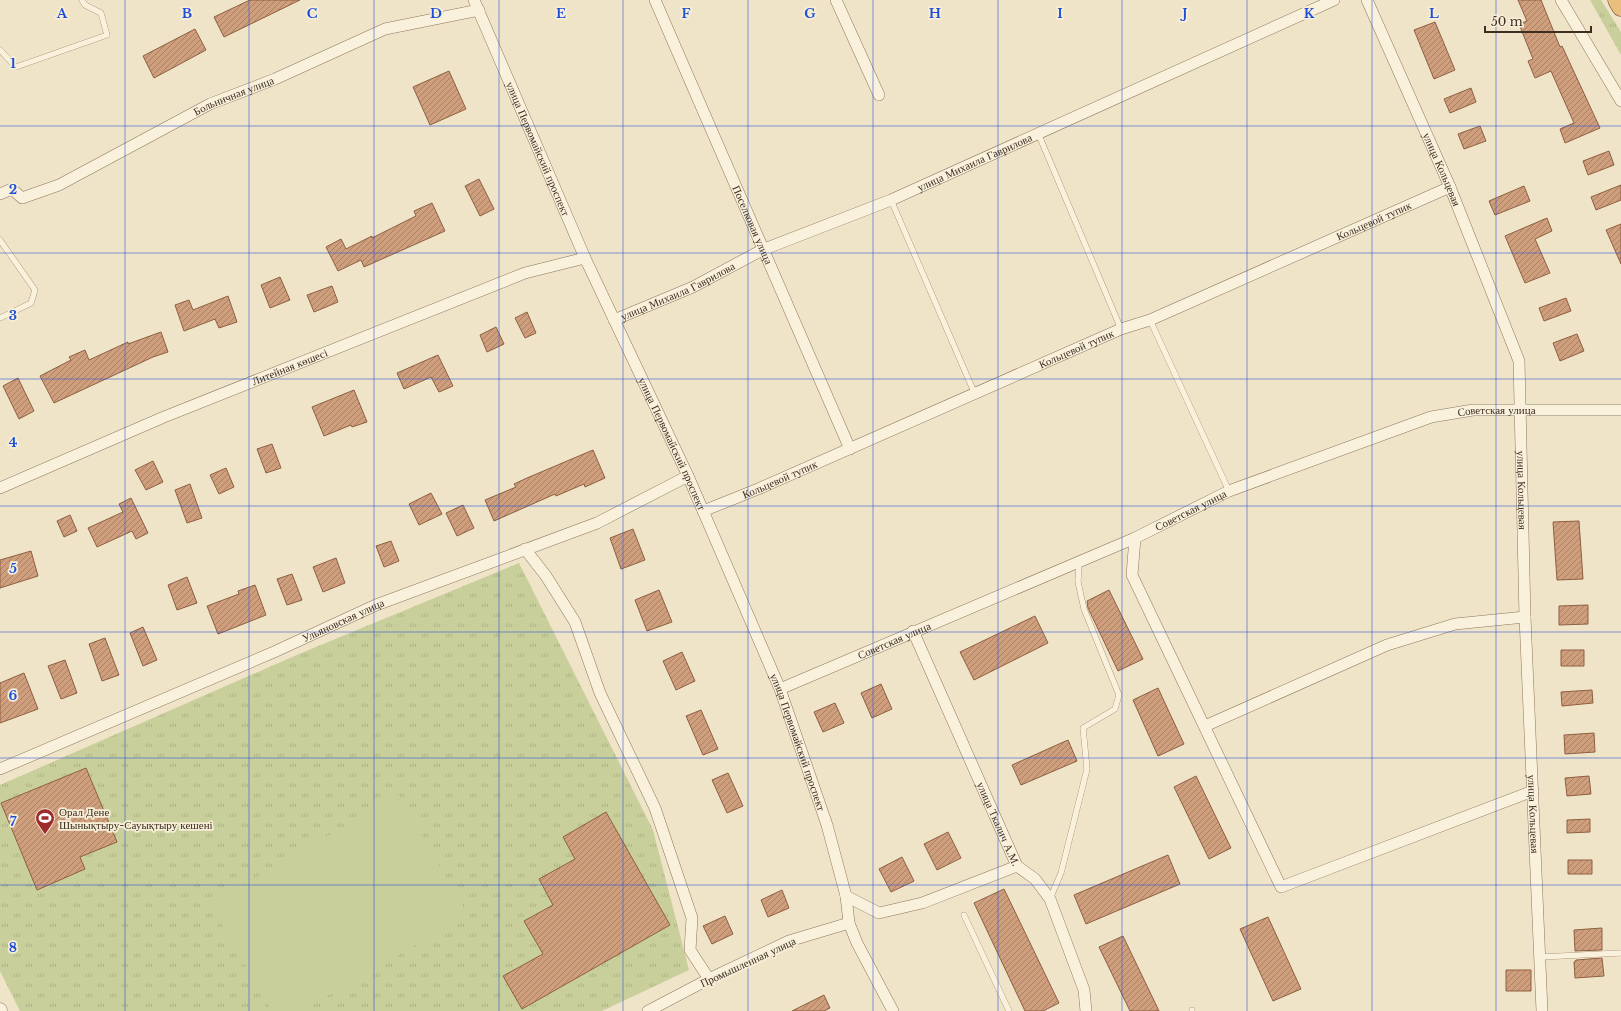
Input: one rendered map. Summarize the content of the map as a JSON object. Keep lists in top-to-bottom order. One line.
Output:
{"streets":{"street":["Больничная улица","улица Первомайский проспект","улица Михаила Гаврилова","улица Кольцевая","Кольцевой тупик","Поселковая улица","Литейная көшесі","Советская улица","Ульяновская улица","улица Ткалич А.М.","Промышленная улица"]},"crossings":[["Больничная улица","улица Первомайский проспект"],["улица Первомайский проспект","улица Михаила Гаврилова"],["улица Первомайский проспект","Кольцевой тупик"],["улица Первомайский проспект","Литейная көшесі"],["улица Первомайский проспект","Советская улица"],["улица Первомайский проспект","Ульяновская улица"],["улица Михаила Гаврилова","Поселковая улица"],["улица Кольцевая","Кольцевой тупик"],["улица Кольцевая","Советская улица"],["Кольцевой тупик","Поселковая улица"],["Советская улица","улица Ткалич А.М."]],"places":{"sports":["Орал Дене Шынықтыру-Сауықтыру кешені"]},"scale_bar":"50 m","grid":{"columns":["A","B","C","D","E","F","G","H","I","J","K","L"],"rows":["1","2","3","4","5","6","7","8"]}}
